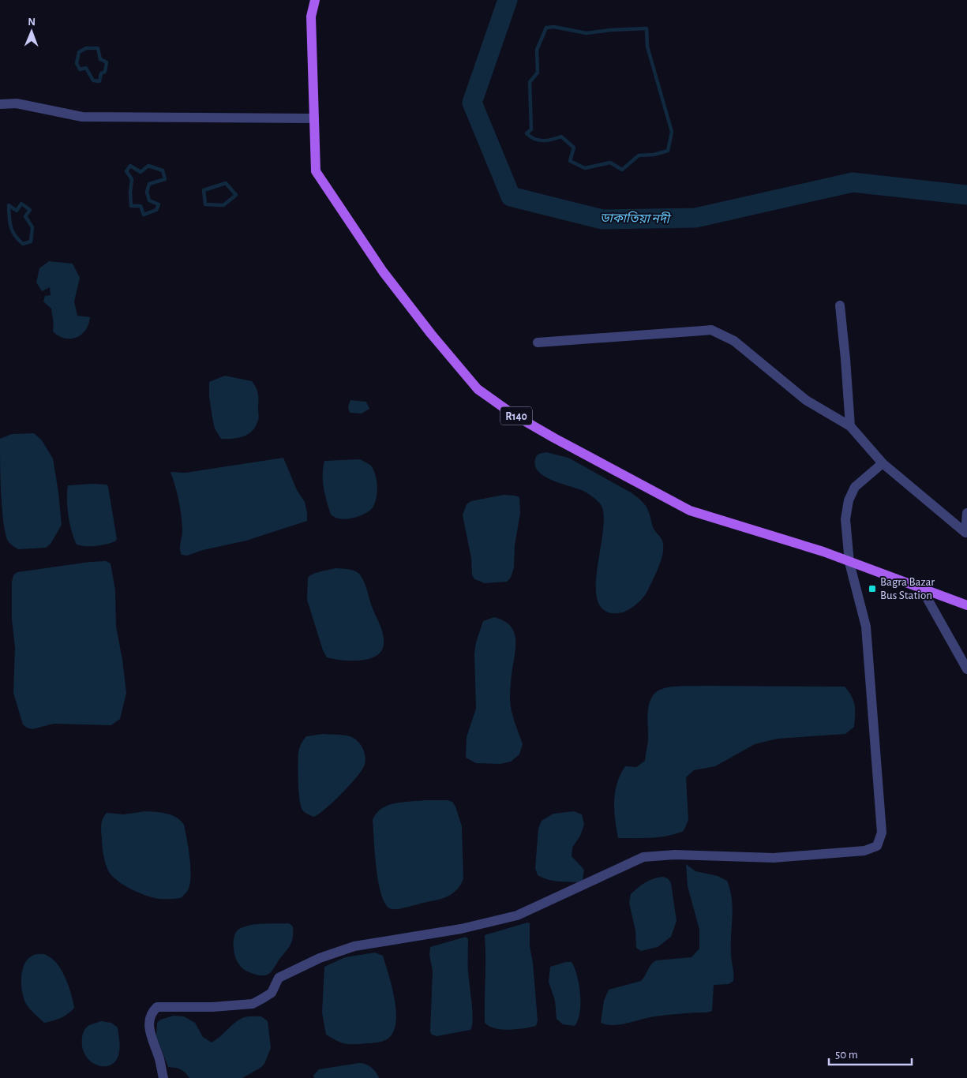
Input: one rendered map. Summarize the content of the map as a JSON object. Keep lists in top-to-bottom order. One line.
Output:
{"streets":{"main road":["R140"]},"water":["ডাকাতিয়া নদী"],"places":{"transit":["Bagra Bazar Bus Station"]},"scale_bar":"50 m","north":"top"}
